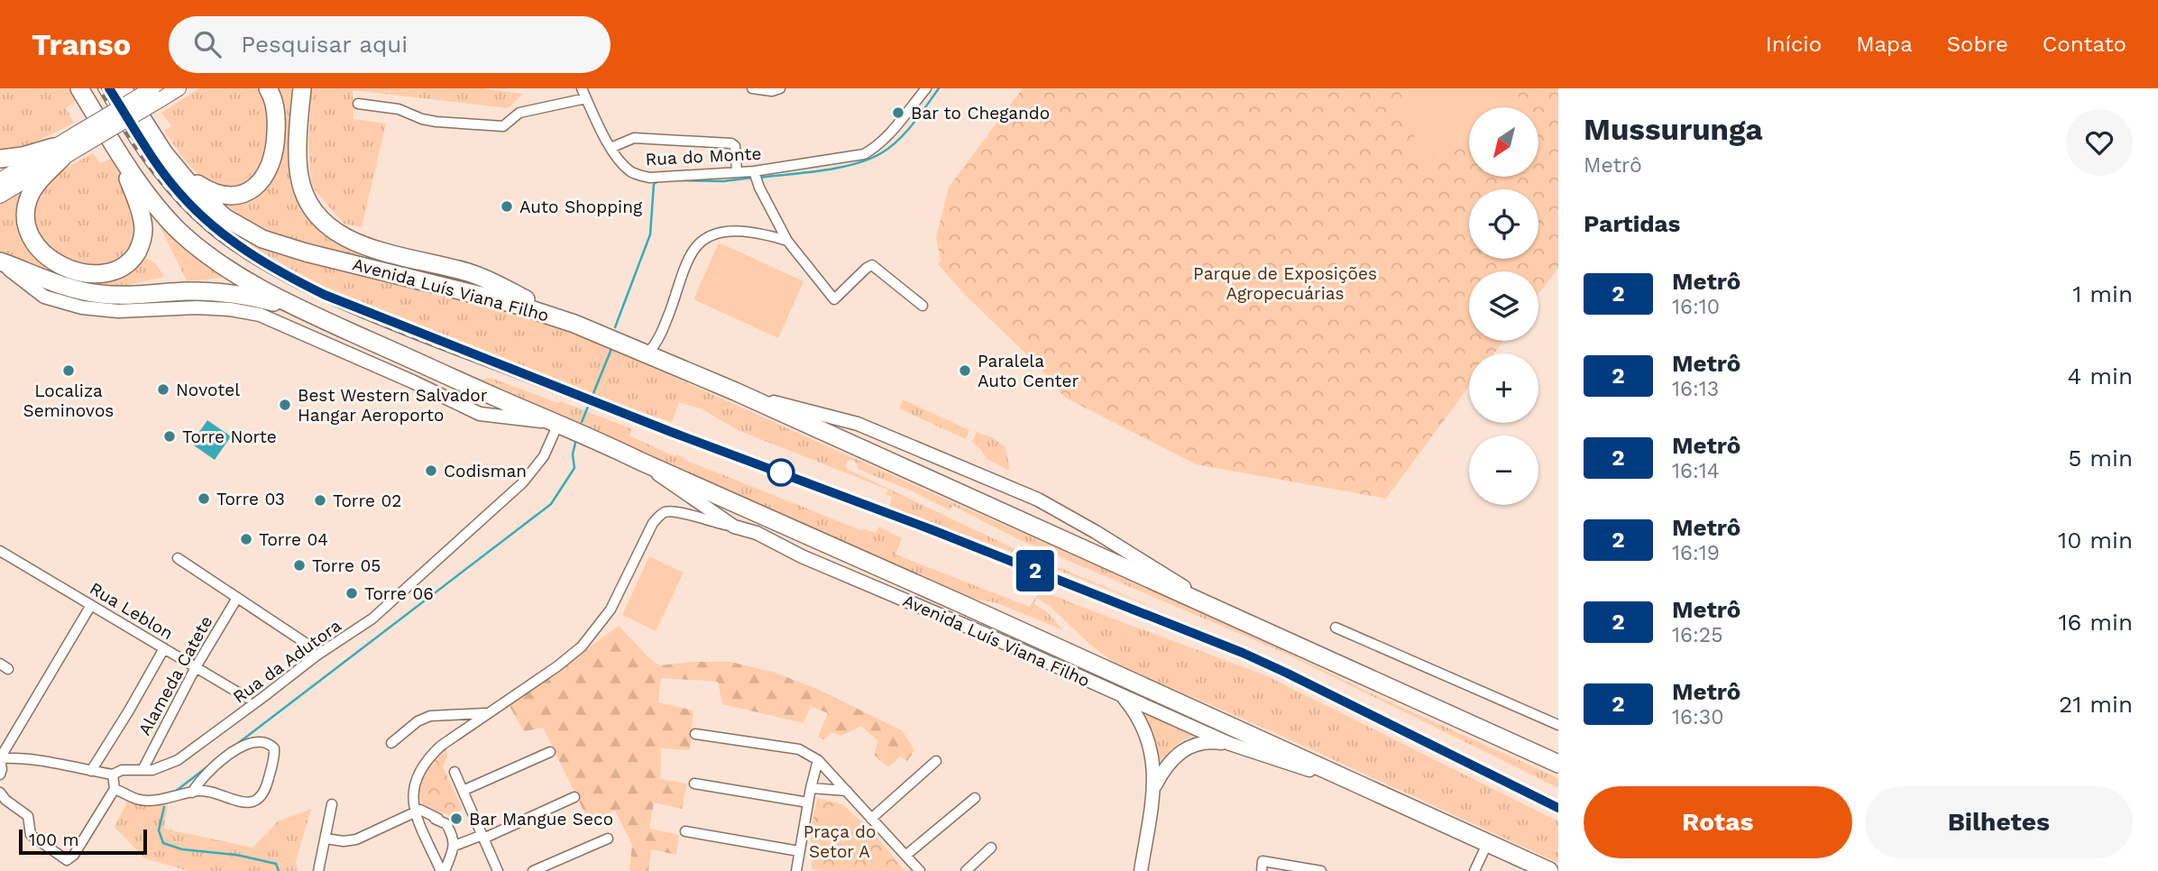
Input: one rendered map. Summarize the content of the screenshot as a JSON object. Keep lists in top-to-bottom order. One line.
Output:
{"streets":{"highway":["Avenida Luís Viana Filho"],"street":["Rua do Monte","Rua Leblon","Rua da Adutora","Alameda Catete"]},"crossings":[["Avenida Luís Viana Filho","Rua da Adutora"],["Rua Leblon","Alameda Catete"],["Rua da Adutora","Alameda Catete"]],"parks":["Parque de Exposições Agropecuárias","Praça do Setor A"],"places":["Bar to Chegando","Auto Shopping","Localiza Seminovos","Paralela Auto Center","Novotel","Best Western Salvador Hangar Aeroporto","Torre Norte","Codisman","Torre 03","Torre 02","Torre 04","Torre 05","Torre 06","Bar Mangue Seco"],"lines":["metro line 2"],"scale_bar":"100 m","north":"bottom left","page":{"header":"Transo","search":"Pesquisar aqui","nav":["Início","Mapa","Sobre","Contato"],"on_map":"2","heading":[["Mussurunga","Metrô"],"Partidas"],"map_buttons":["+","−"],"list":[{"mark":"2","name":"Metrô","note":"16:10","value":"1 min"},{"mark":"2","name":"Metrô","note":"16:13","value":"4 min"},{"mark":"2","name":"Metrô","note":"16:14","value":"5 min"},{"mark":"2","name":"Metrô","note":"16:19","value":"10 min"},{"mark":"2","name":"Metrô","note":"16:25","value":"16 min"},{"mark":"2","name":"Metrô","note":"16:30","value":"21 min"}],"buttons":["Rotas","Bilhetes"],"scale":"100 m"}}
